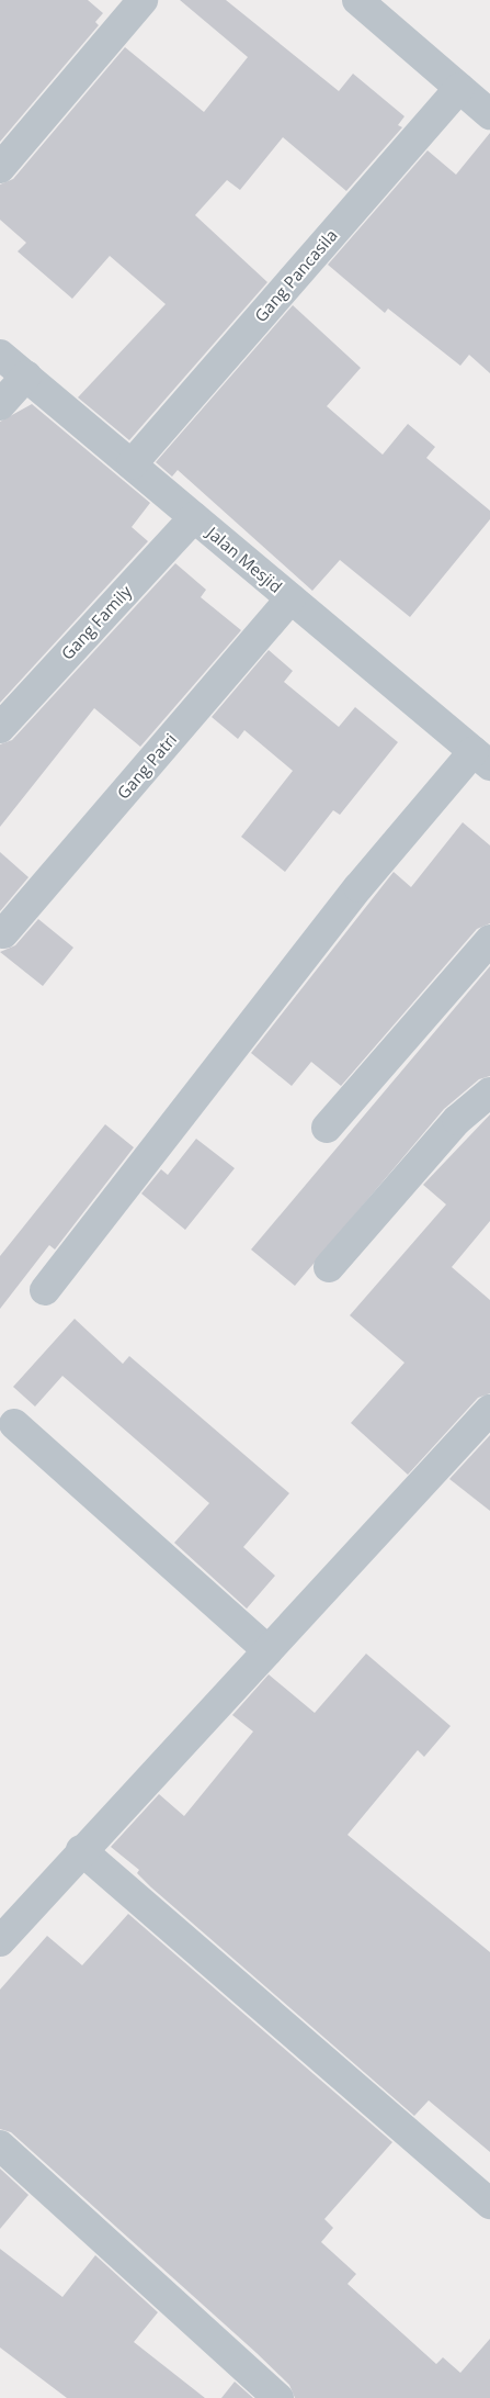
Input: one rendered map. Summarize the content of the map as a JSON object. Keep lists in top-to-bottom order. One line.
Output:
{"streets":{"street":["Gang Pancasila","Jalan Mesjid","Gang Family","Gang Patri"]},"crossings":[["Gang Pancasila","Jalan Mesjid"],["Jalan Mesjid","Gang Family"],["Jalan Mesjid","Gang Patri"]]}
